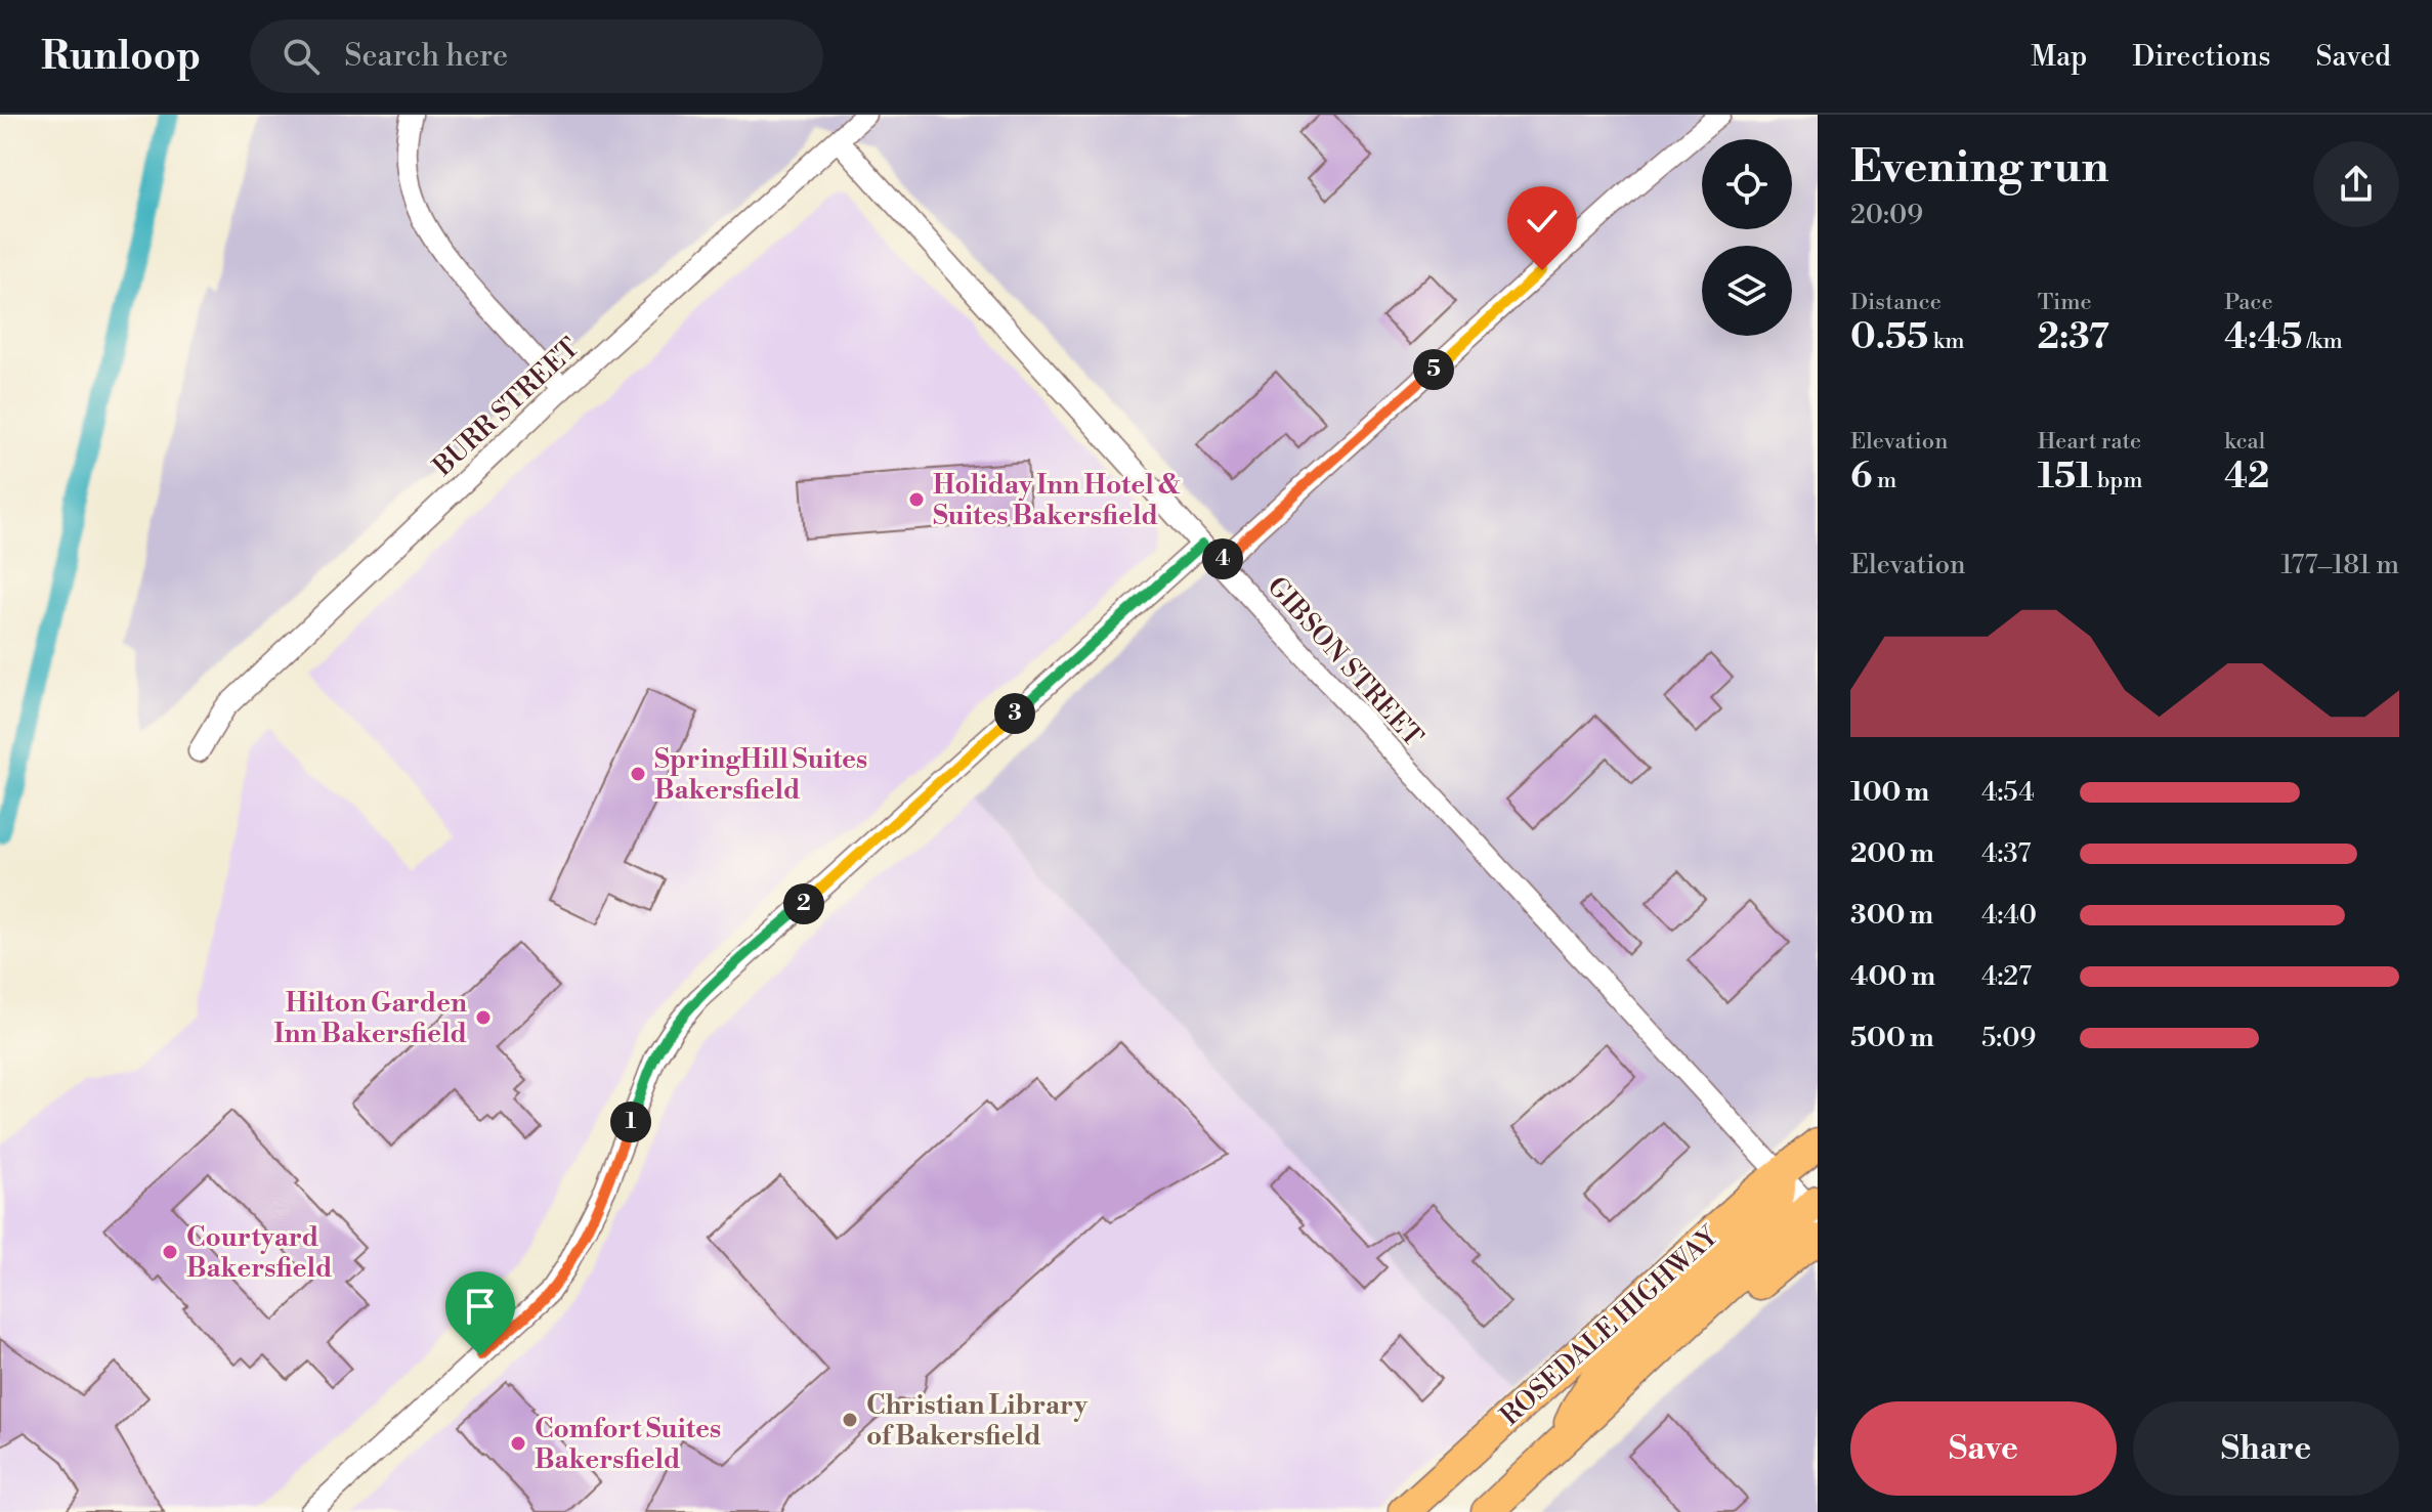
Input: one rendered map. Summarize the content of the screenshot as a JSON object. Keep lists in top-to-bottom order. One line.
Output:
{"streets":{"main road":["ROSEDALE HIGHWAY"],"street":["BURR STREET","GIBSON STREET"]},"crossings":[["BURR STREET","GIBSON STREET"],["GIBSON STREET","ROSEDALE HIGHWAY"]],"places":["Holiday Inn Hotel & Suites Bakersfield","SpringHill Suites Bakersfield","Hilton Garden Inn Bakersfield","Courtyard Bakersfield","Christian Library of Bakersfield","Comfort Suites Bakersfield"],"page":{"header":"Runloop","search":"Search here","nav":["Map","Directions","Saved"],"heading":["Evening run","20:09"],"stats":[["Distance","0.55 km"],["Time","2:37"],["Pace","4:45 /km"],["Elevation","6 m"],["Heart rate","151 bpm"],["kcal","42"]],"pins":["5","4","3","2","1"],"chart":["Elevation","177–181 m"],"list":[{"name":"100 m","note":"4:54"},{"name":"200 m","note":"4:37"},{"name":"300 m","note":"4:40"},{"name":"400 m","note":"4:27"},{"name":"500 m","note":"5:09"}],"buttons":["Save","Share"]}}
